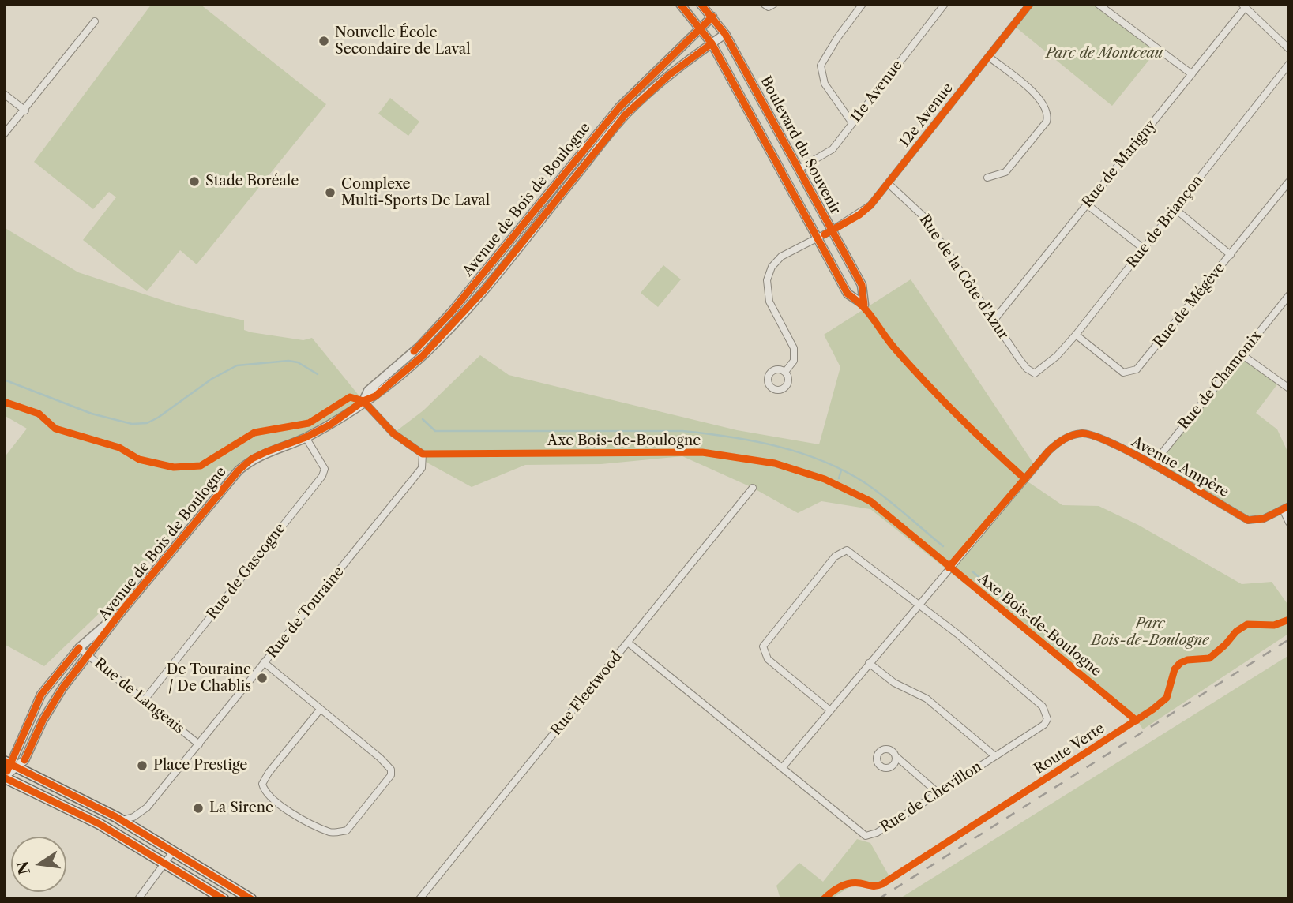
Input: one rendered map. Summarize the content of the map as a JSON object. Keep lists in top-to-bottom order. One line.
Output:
{"streets":{"street":["11e Avenue","12e Avenue","Boulevard du Souvenir","Rue de Marigny","Avenue de Bois de Boulogne","Rue de Briançon","Rue de la Côte d'Azur","Rue de Mégève","Rue de Chamonix","Avenue Ampère","Rue de Gascogne","Rue de Touraine","Rue Fleetwood","Rue de Langeais","Rue de Chevillon"],"cycle path":["Axe Bois-de-Boulogne","Route Verte"]},"crossings":[["11e Avenue","Boulevard du Souvenir"],["12e Avenue","Boulevard du Souvenir"],["12e Avenue","Rue de la Côte d'Azur"],["Boulevard du Souvenir","Avenue de Bois de Boulogne"],["Rue de Marigny","Rue de la Côte d'Azur"],["Avenue de Bois de Boulogne","Rue de Gascogne"],["Avenue de Bois de Boulogne","Rue de Touraine"],["Avenue de Bois de Boulogne","Rue de Langeais"],["Rue de Briançon","Rue de la Côte d'Azur"],["Rue de Briançon","Rue de Mégève"],["Rue de Chamonix","Avenue Ampère"],["Avenue Ampère","Rue de Chevillon"],["Rue de Gascogne","Rue de Langeais"],["Rue de Touraine","Rue de Langeais"],["Rue Fleetwood","Rue de Chevillon"]],"parks":["Parc de Montceau","Parc Bois-de-Boulogne"],"places":["Nouvelle École Secondaire de Laval","Stade Boréale","Complexe Multi-Sports De Laval","De Touraine / De Chablis","Place Prestige","La Sirene"],"north":"left"}
